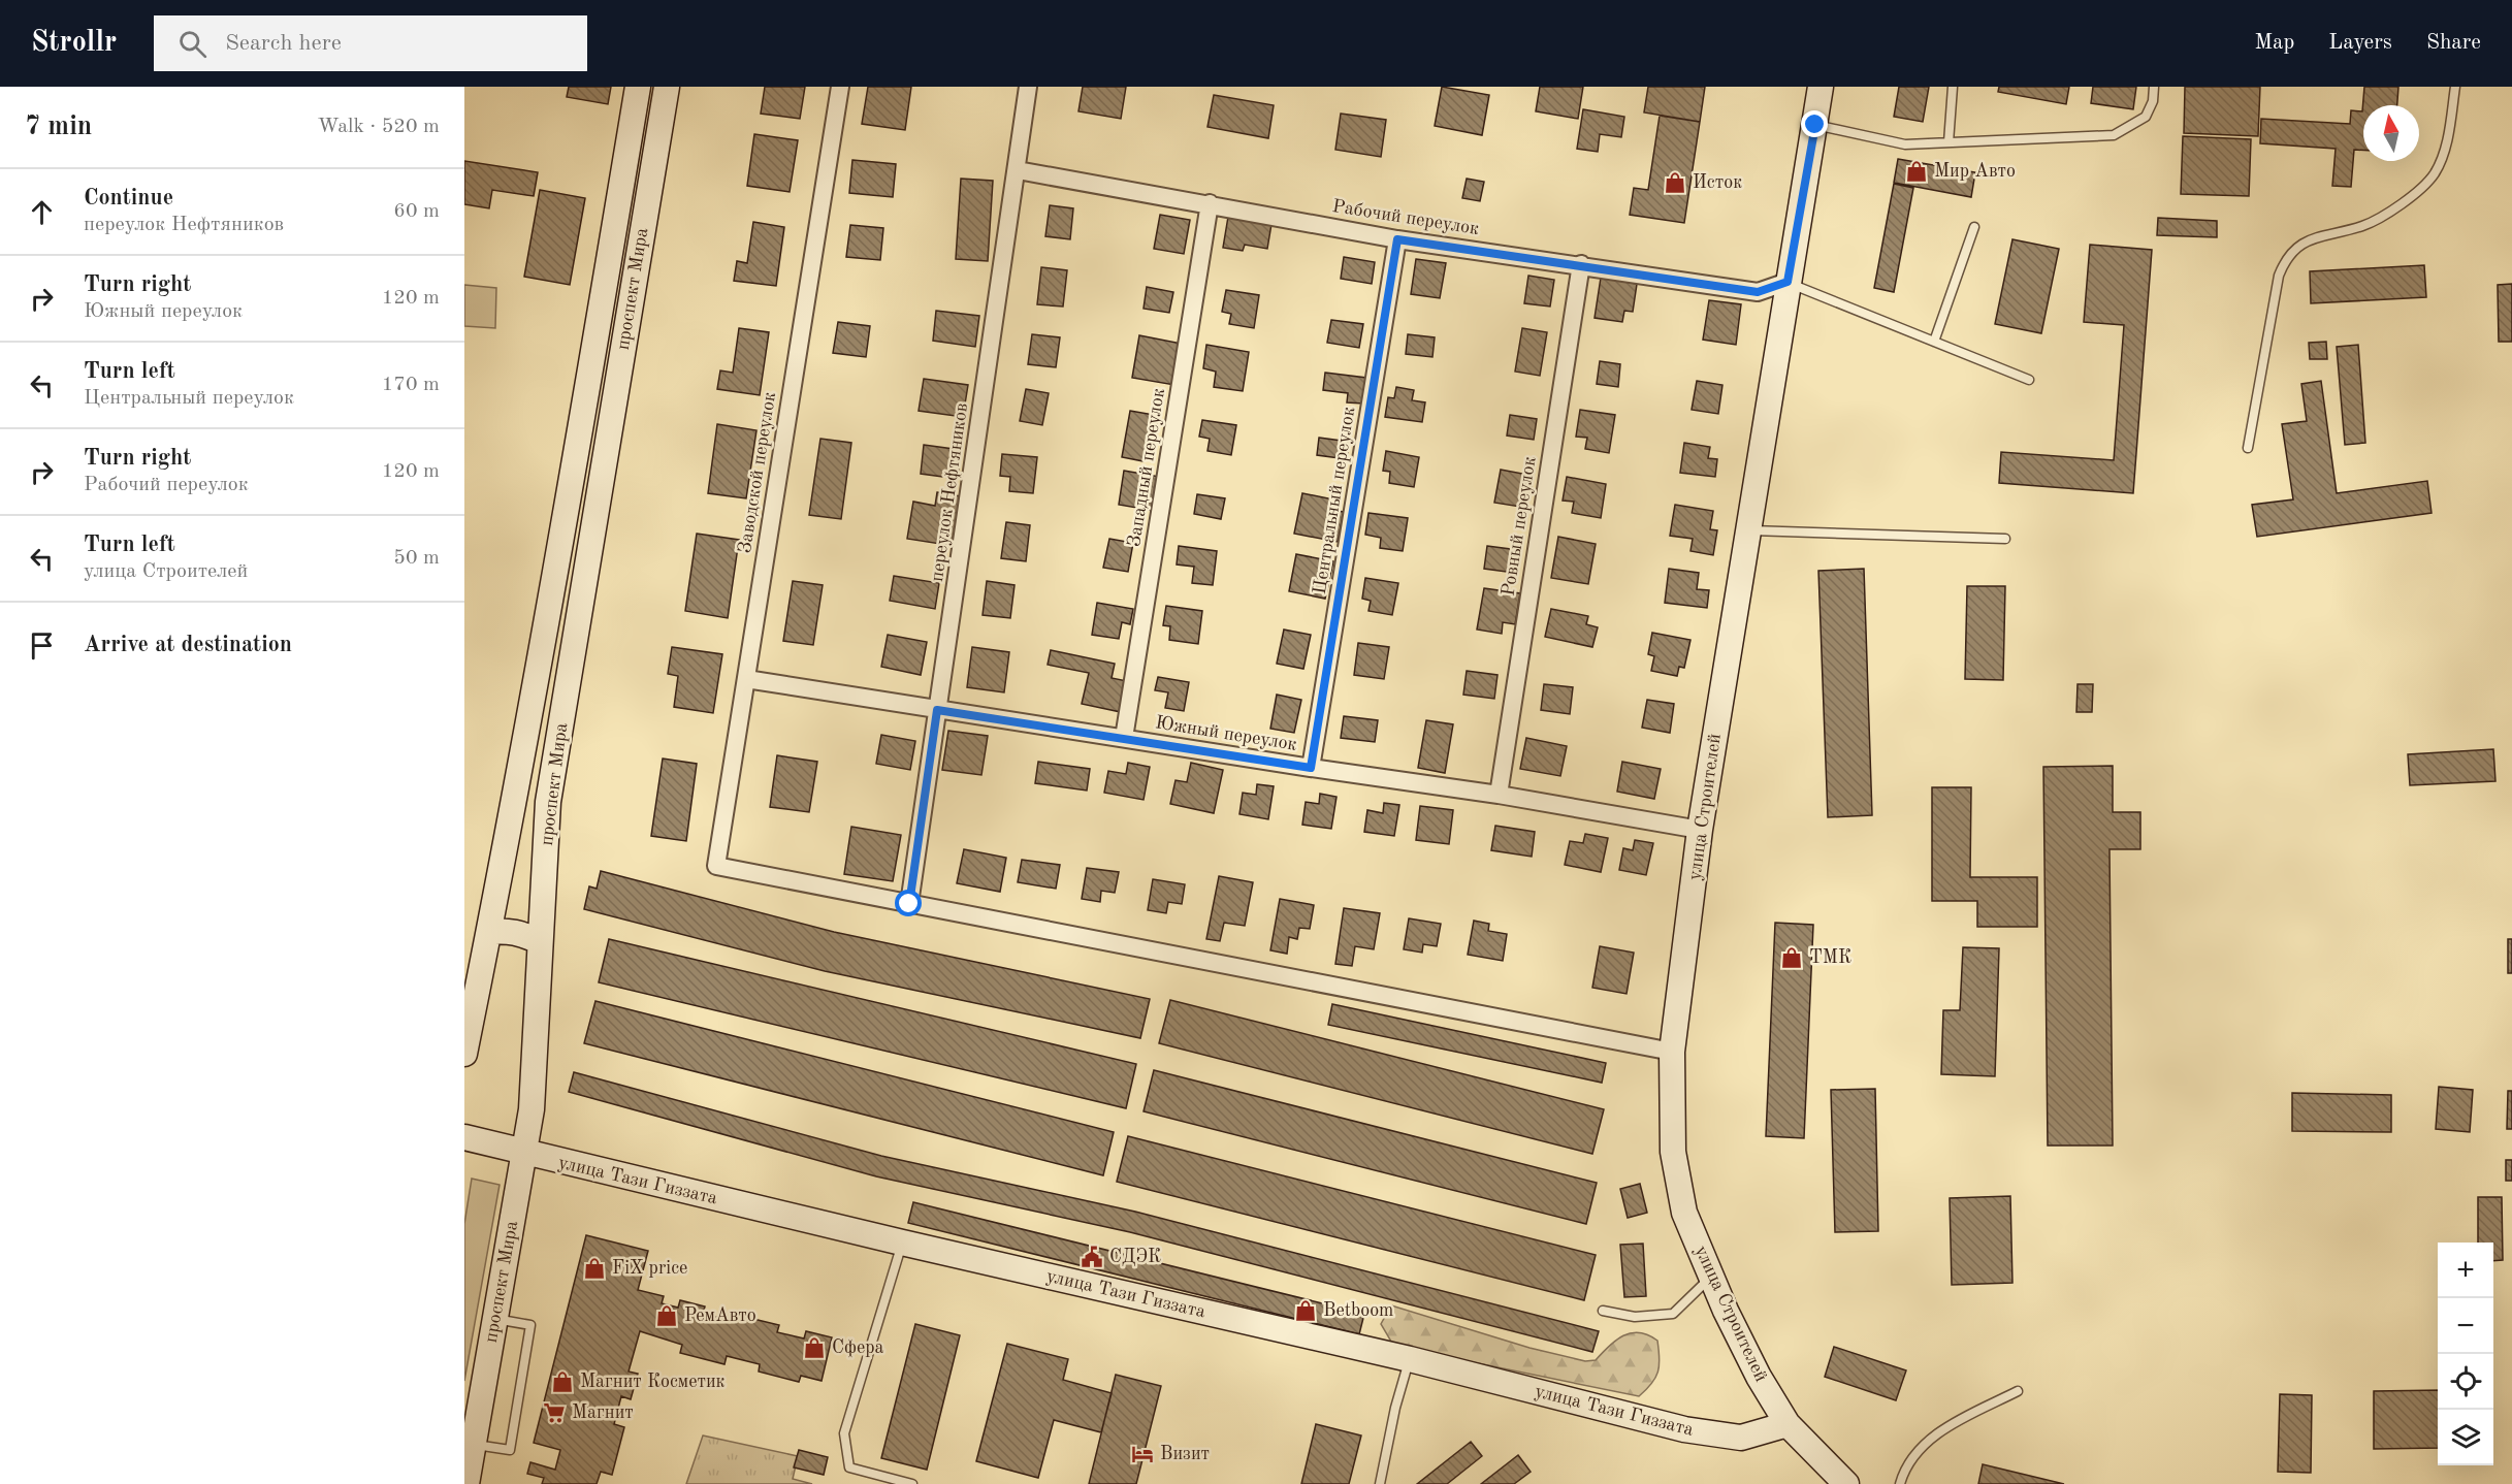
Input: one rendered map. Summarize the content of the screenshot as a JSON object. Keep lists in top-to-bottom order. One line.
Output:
{"streets":{"street":["Рабочий переулок","проспект Мира","Западный переулок","Заводской переулок","переулок Нефтяников","Центральный переулок","Ровный переулок","Южный переулок","улица Строителей","улица Тази Гиззата"]},"crossings":[["Рабочий переулок","Западный переулок"],["Рабочий переулок","переулок Нефтяников"],["Рабочий переулок","Центральный переулок"],["Рабочий переулок","Ровный переулок"],["Рабочий переулок","улица Строителей"],["проспект Мира","улица Тази Гиззата"],["Западный переулок","Южный переулок"],["Заводской переулок","переулок Нефтяников"],["Заводской переулок","Южный переулок"],["переулок Нефтяников","Южный переулок"],["Центральный переулок","Южный переулок"],["Ровный переулок","Южный переулок"],["Южный переулок","улица Строителей"],["улица Строителей","улица Тази Гиззата"]],"places":{"shop":["Мир Авто","Исток","ТМК","FiX price","Betboom","РемАвто","Сфера","Магнит Косметик"],"public building":["СДЭК"],"supermarket":["Магнит"],"hotel":["Визит"]},"north":"top","page":{"header":"Strollr","search":"Search here","nav":["Map","Layers","Share"],"heading":["7 min","Walk · 520 m"],"list":[["Continue","переулок Нефтяников","60 m"],["Turn right","Южный переулок","120 m"],["Turn left","Центральный переулок","170 m"],["Turn right","Рабочий переулок","120 m"],["Turn left","улица Строителей","50 m"],"Arrive at destination"],"map_buttons":["+","−"]}}
